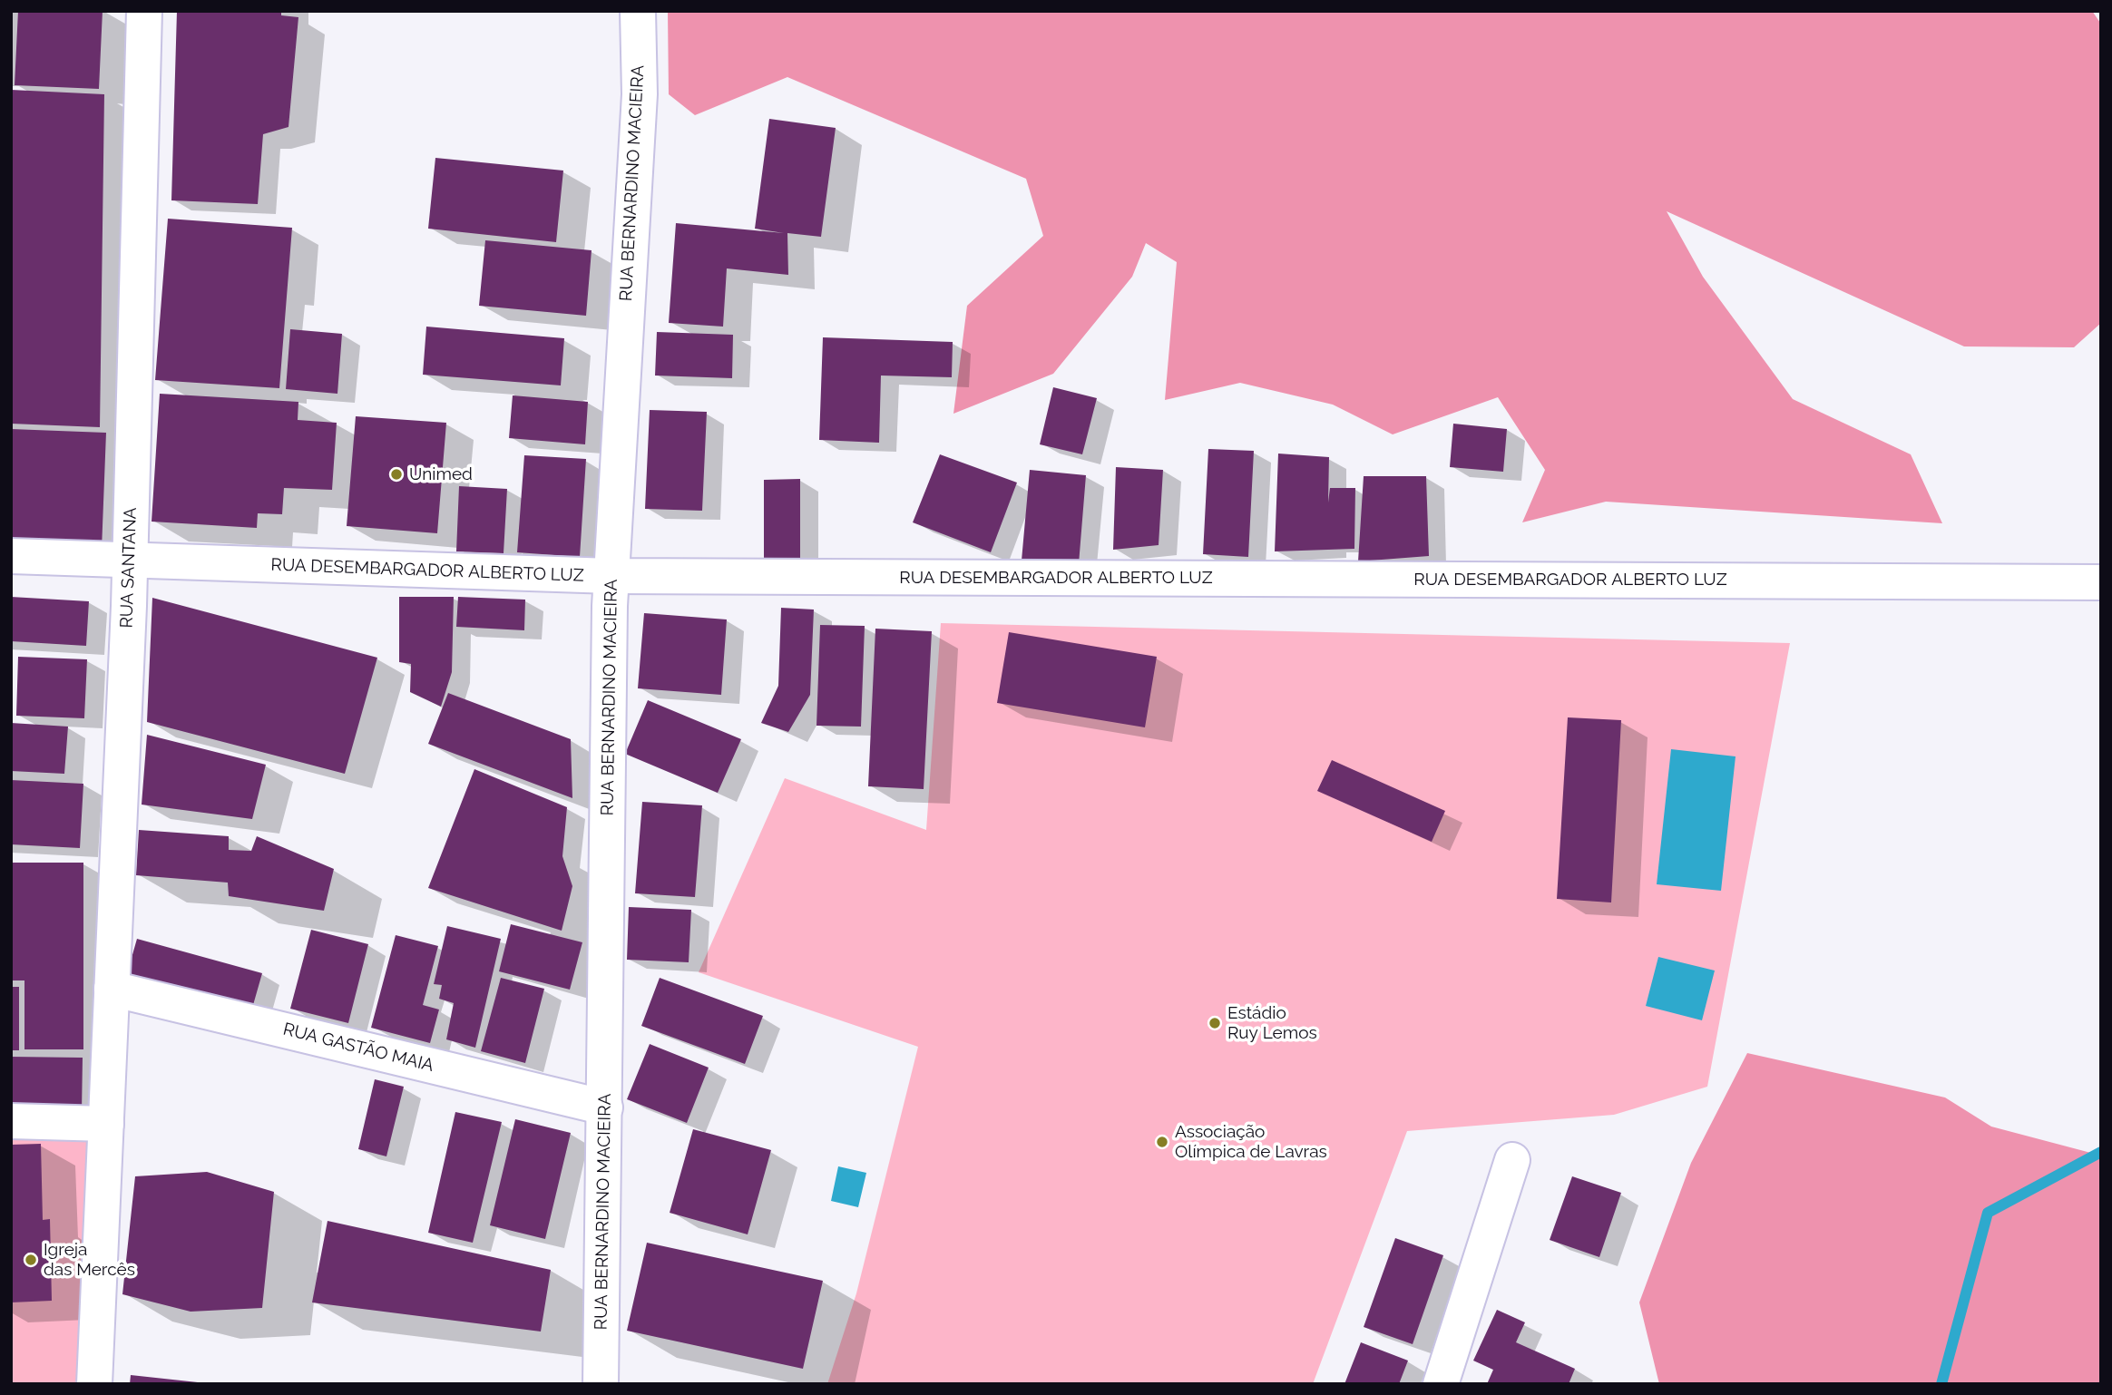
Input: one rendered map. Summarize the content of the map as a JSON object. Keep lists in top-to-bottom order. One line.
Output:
{"streets":{"street":["RUA BERNARDINO MACIEIRA","RUA SANTANA","RUA DESEMBARGADOR ALBERTO LUZ","RUA GASTÃO MAIA"]},"crossings":[["RUA BERNARDINO MACIEIRA","RUA DESEMBARGADOR ALBERTO LUZ"],["RUA BERNARDINO MACIEIRA","RUA GASTÃO MAIA"],["RUA SANTANA","RUA DESEMBARGADOR ALBERTO LUZ"],["RUA SANTANA","RUA GASTÃO MAIA"]],"places":["Unimed","Estádio Ruy Lemos","Associação Olímpica de Lavras","Igreja das Mercês"]}
